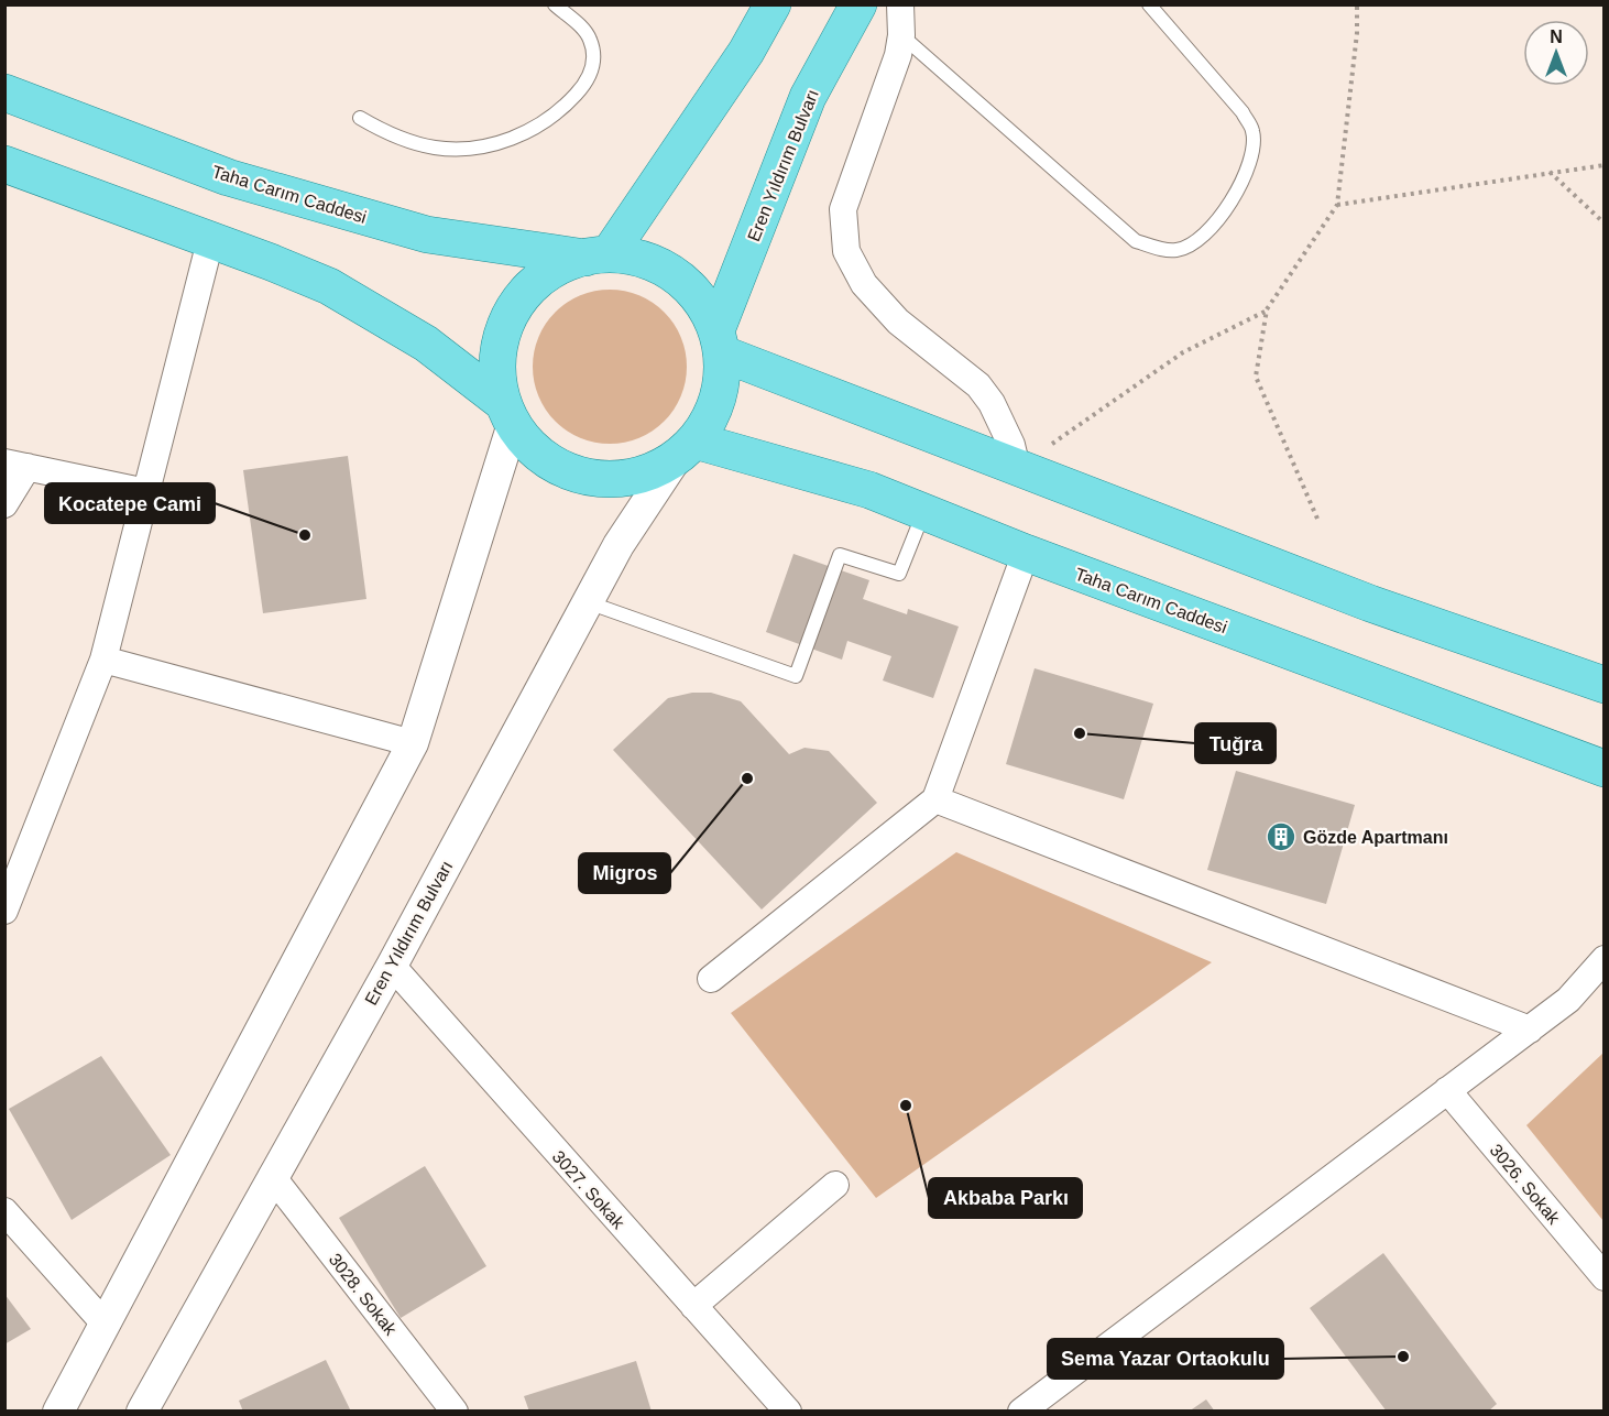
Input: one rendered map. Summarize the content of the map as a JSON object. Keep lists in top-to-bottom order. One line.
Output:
{"streets":{"main road":["Eren Yıldırım Bulvarı","Taha Carım Caddesi"],"street":["3026. Sokak","3027. Sokak","3028. Sokak"]},"crossings":[["Eren Yıldırım Bulvarı","Taha Carım Caddesi"],["Eren Yıldırım Bulvarı","3027. Sokak"],["Eren Yıldırım Bulvarı","3028. Sokak"]],"places":{"other":["Kocatepe Cami","Tuğra","Migros","Akbaba Parkı","Sema Yazar Ortaokulu"],"building":["Gözde Apartmanı"]},"north":"top"}
